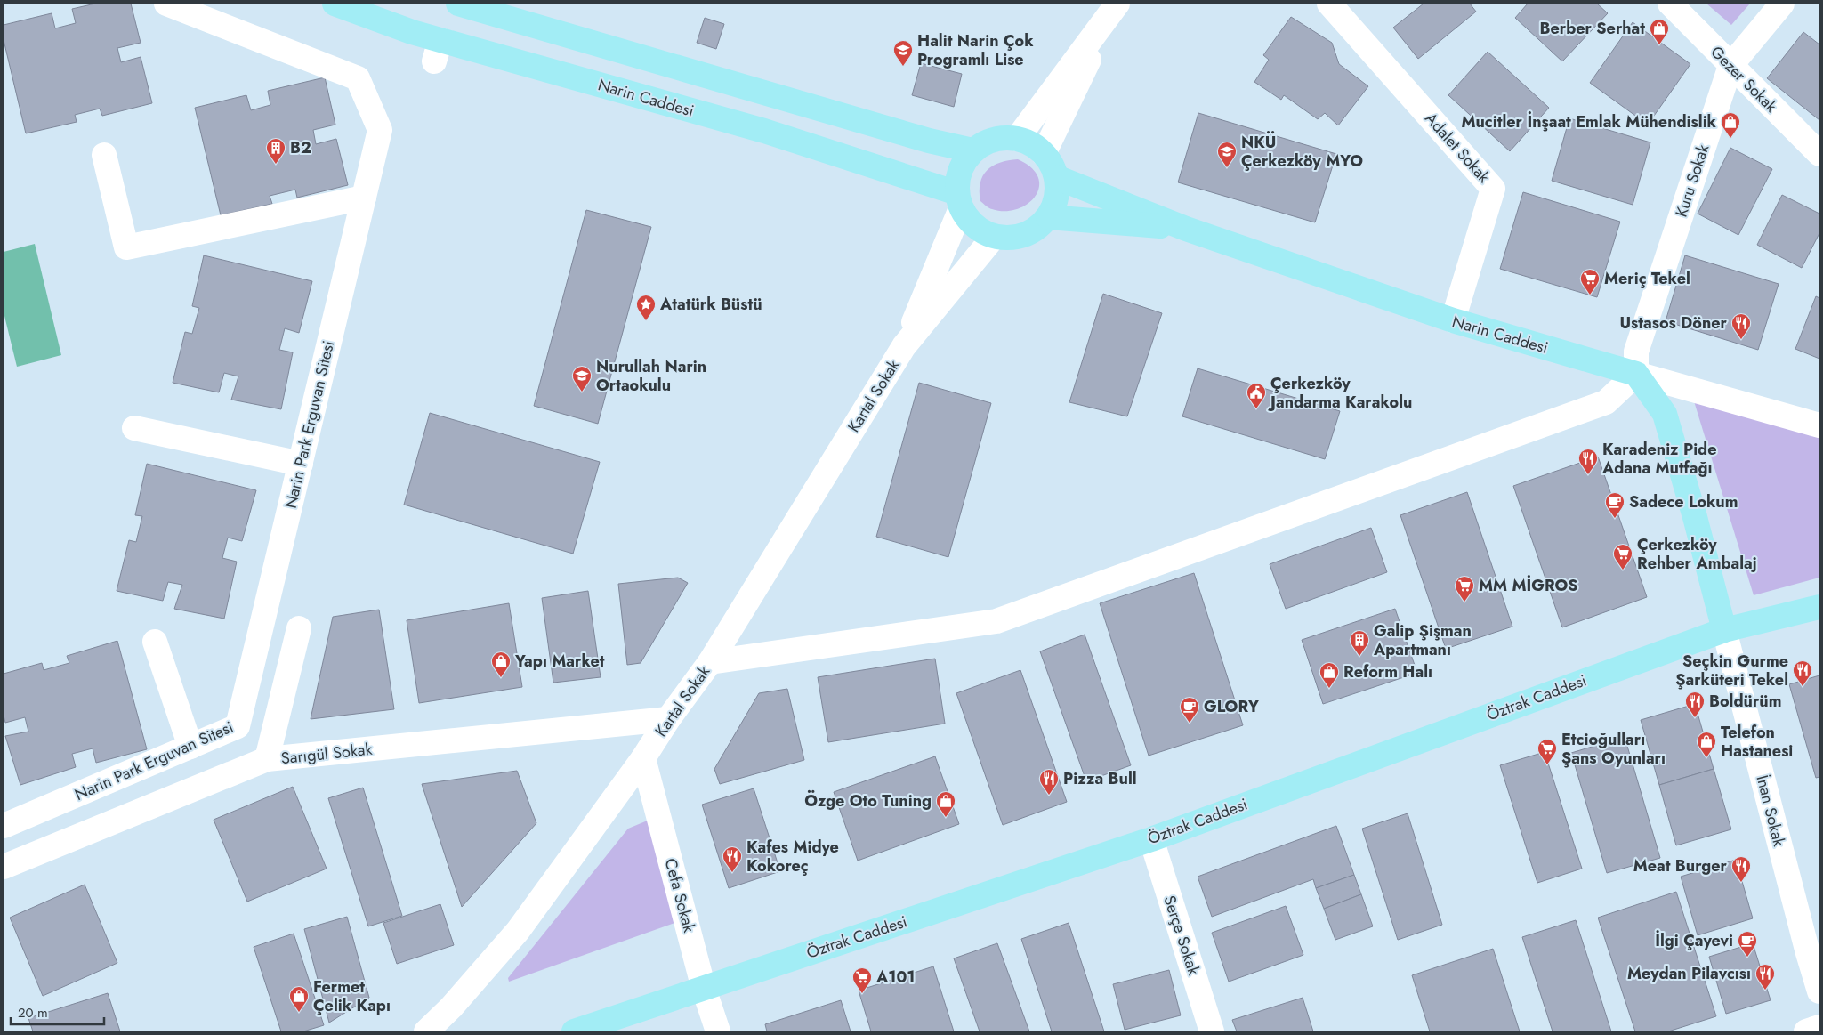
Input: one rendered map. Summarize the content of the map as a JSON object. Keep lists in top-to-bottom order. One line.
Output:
{"streets":{"main road":["Narin Caddesi","Öztrak Caddesi"],"street":["Gezer Sokak","Adalet Sokak","Kuru Sokak","Kartal Sokak","Narin Park Erguvan Sitesi","Sarıgül Sokak","İnan Sokak","Cefa Sokak","Serçe Sokak"]},"crossings":[["Gezer Sokak","Kuru Sokak"],["Narin Caddesi","Adalet Sokak"],["Narin Caddesi","Kuru Sokak"],["Kartal Sokak","Sarıgül Sokak"],["Kartal Sokak","Cefa Sokak"],["Öztrak Caddesi","İnan Sokak"],["Öztrak Caddesi","Cefa Sokak"],["Öztrak Caddesi","Serçe Sokak"]],"places":{"shop":["Berber Serhat","Mucitler İnşaat Emlak Mühendislik","Yapı Market","Reform Halı","Telefon Hastanesi","Özge Oto Tuning","Fermet Çelik Kapı"],"school or university":["Halit Narin Çok Programlı Lise","NKÜ Çerkezköy MYO","Nurullah Narin Ortaokulu"],"building":["B2","Galip Şişman Apartmanı"],"supermarket":["Meriç Tekel","Çerkezköy Rehber Ambalaj","MM MİGROS","Etcioğulları Şans Oyunları","A101"],"place":["Atatürk Büstü"],"restaurant":["Ustasos Döner","Karadeniz Pide Adana Mutfağı","Seçkin Gurme Şarküteri Tekel","Boldürüm","Pizza Bull","Kafes Midye Kokoreç","Meat Burger","Meydan Pilavcısı"],"public building":["Çerkezköy Jandarma Karakolu"],"cafe":["Sadece Lokum","GLORY","İlgi Çayevi"]},"scale_bar":"20 m"}
